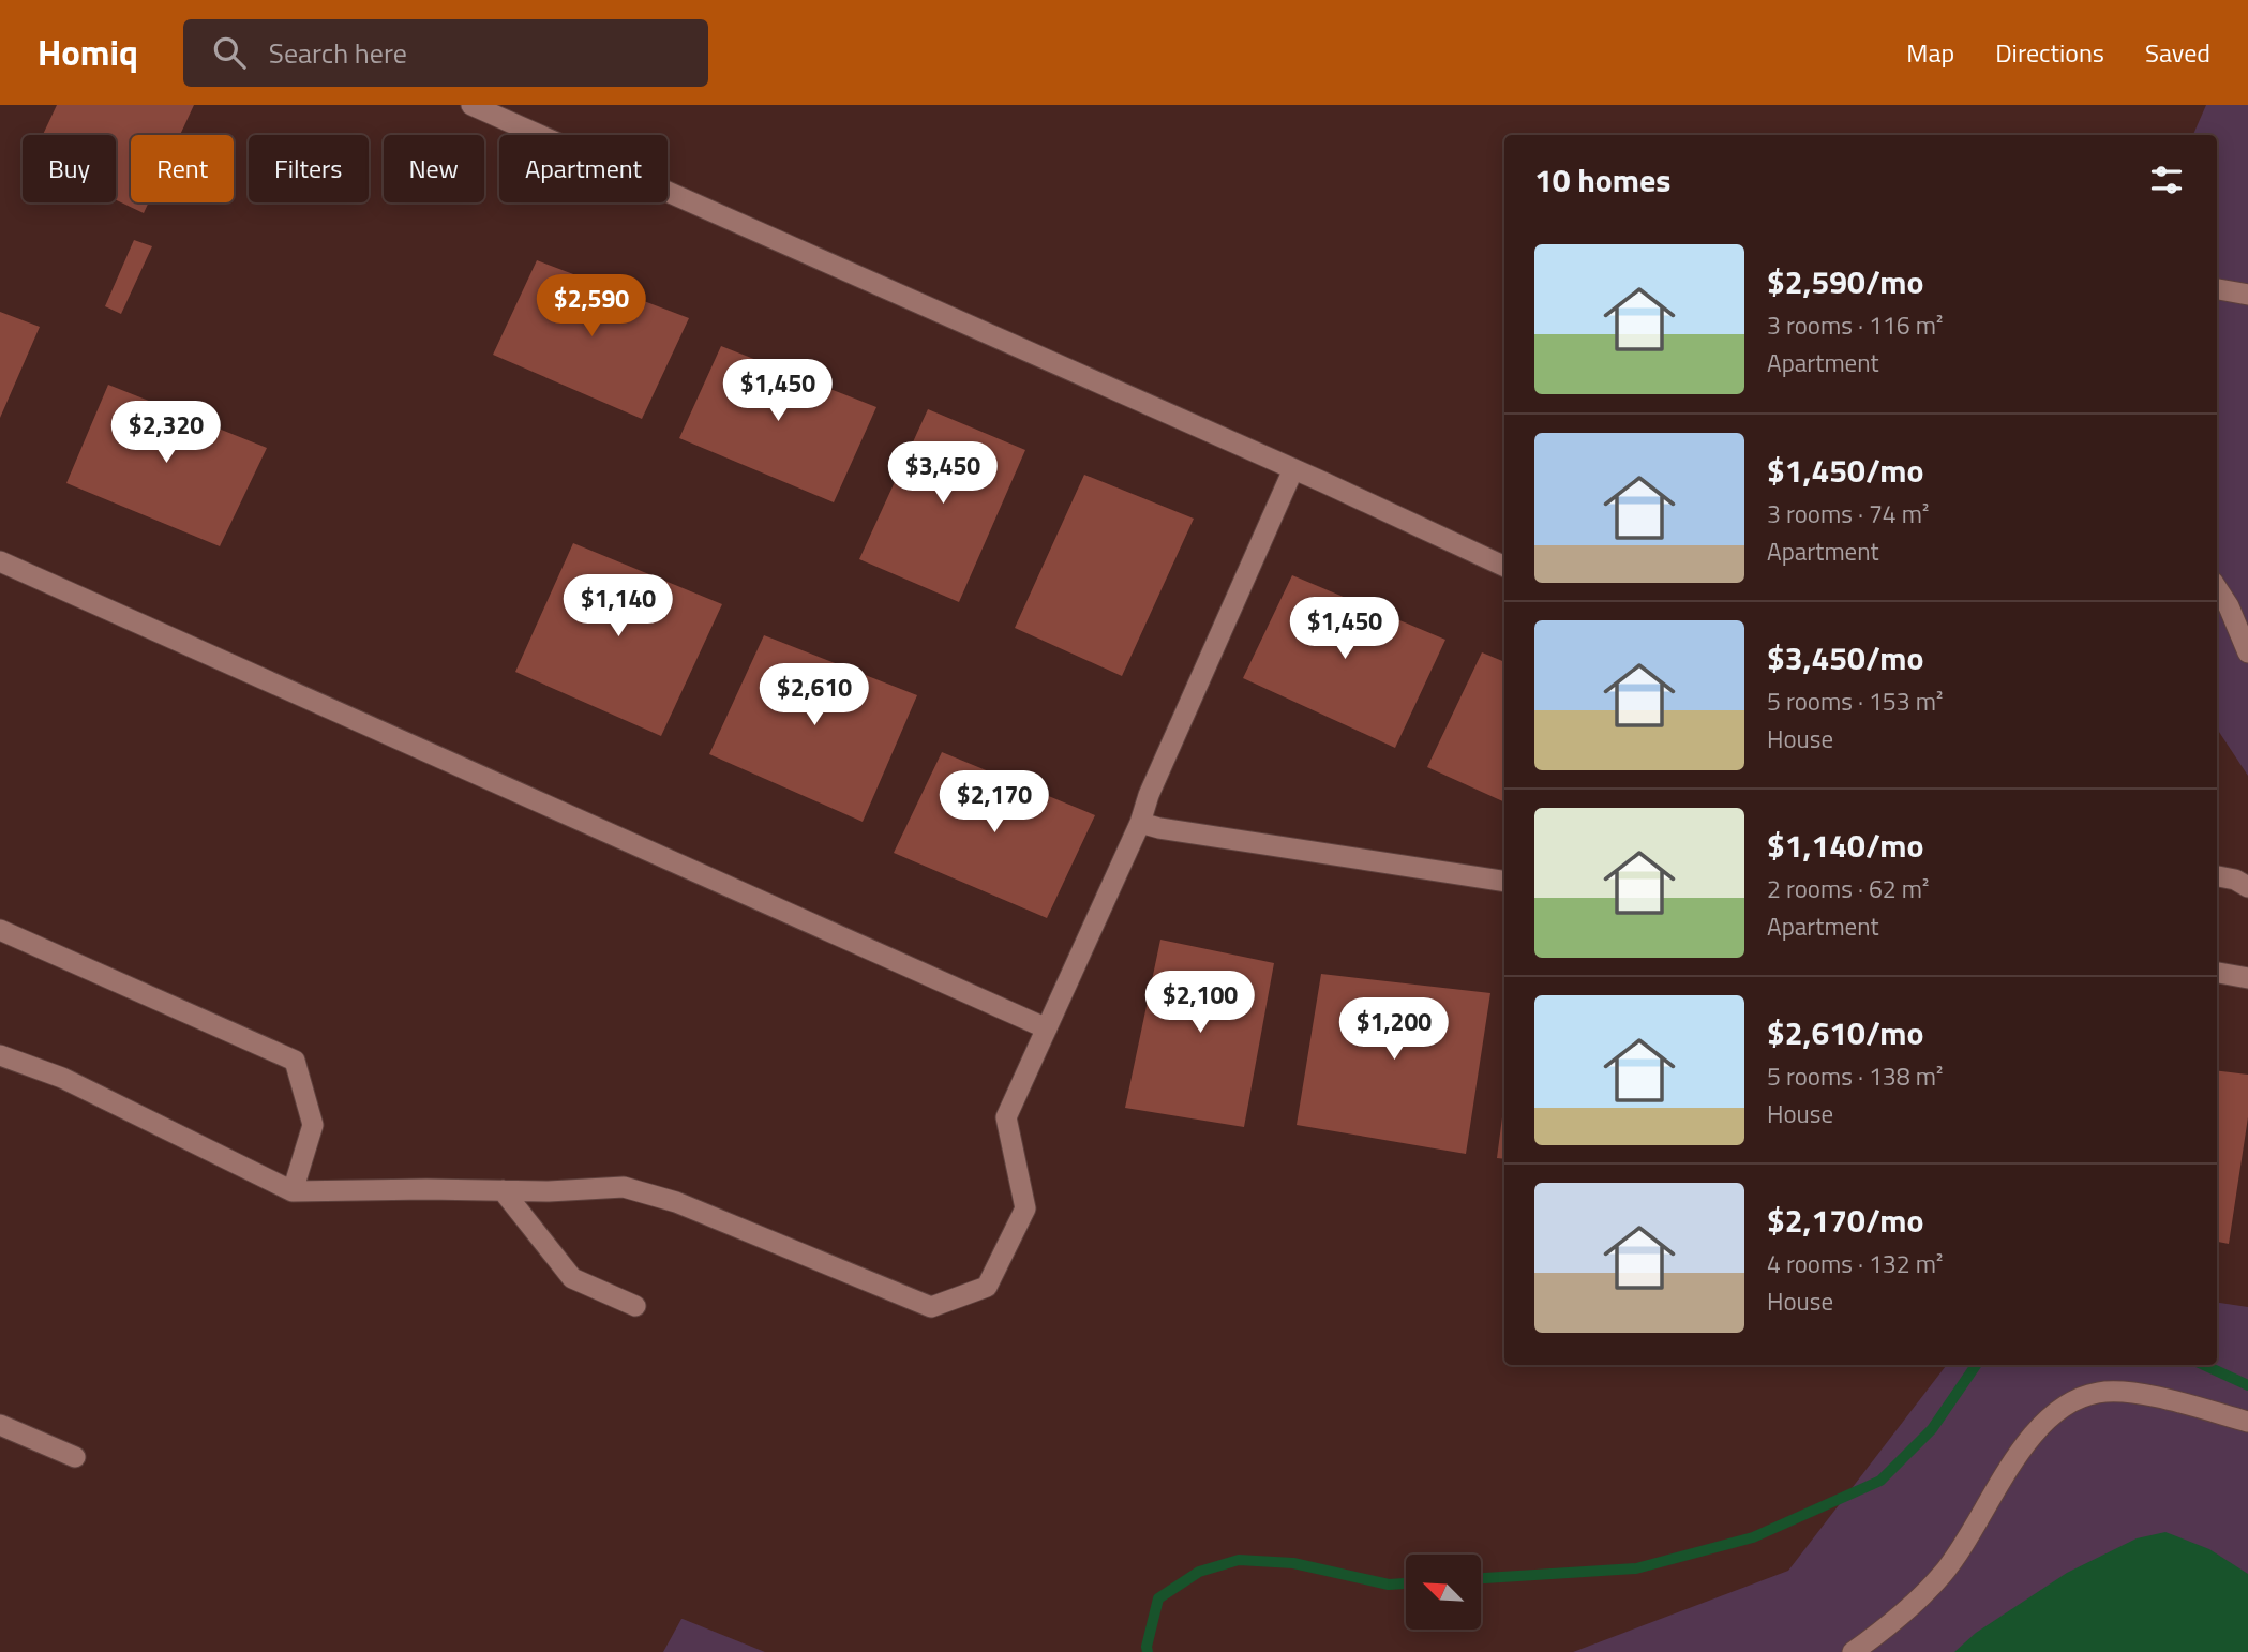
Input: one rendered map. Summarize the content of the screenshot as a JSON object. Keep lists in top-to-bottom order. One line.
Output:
{"north":"top left","page":{"header":"Homiq","search":"Search here","nav":["Map","Directions","Saved"],"chip":["Buy","Rent","Filters","New","Apartment"],"heading":"10 homes","list":[{"name":"$2,590/mo","note":"3 rooms · 116 m² · Apartment"},{"name":"$1,450/mo","note":"3 rooms · 74 m² · Apartment"},{"name":"$3,450/mo","note":"5 rooms · 153 m² · House"},{"name":"$1,140/mo","note":"2 rooms · 62 m² · Apartment"},{"name":"$2,610/mo","note":"5 rooms · 138 m² · House"},{"name":"$2,170/mo","note":"4 rooms · 132 m² · House"}],"price":["$2,590","$1,450","$2,320","$3,450","$1,140","$1,450","$2,610","$2,170","$2,100","$1,200"]}}
